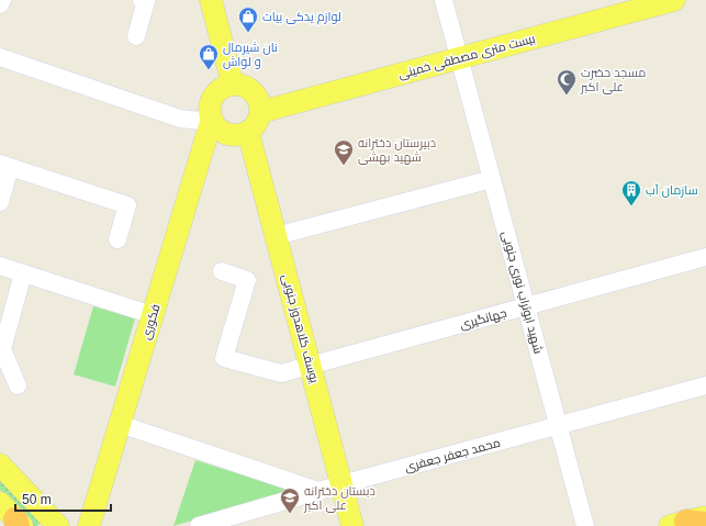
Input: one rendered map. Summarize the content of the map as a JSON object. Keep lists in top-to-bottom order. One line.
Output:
{"streets":{"main road":["بیست متری مصطفی خمینی","فکوری","یوسف کلاهدوز جنوبی"],"street":["شهید ابوتراب نوری جنوبی","جهانگیری","محمد جعفر جعفری"]},"crossings":[["بیست متری مصطفی خمینی","شهید ابوتراب نوری جنوبی"],["بیست متری مصطفی خمینی","فکوری"],["بیست متری مصطفی خمینی","یوسف کلاهدوز جنوبی"],["شهید ابوتراب نوری جنوبی","جهانگیری"],["شهید ابوتراب نوری جنوبی","محمد جعفر جعفری"],["جهانگیری","یوسف کلاهدوز جنوبی"],["فکوری","یوسف کلاهدوز جنوبی"],["یوسف کلاهدوز جنوبی","محمد جعفر جعفری"]],"places":{"shop":["لوازم یدکی بیات","نان شیرمال و لواش"],"mosque":["مسجد حضرت علی اکبر"],"school or university":["دبیرستان دخترانه شهید بهشی","دبستان دخترانه علی اکبر"],"building":["سازمان آب"]},"scale_bar":"50 m"}
